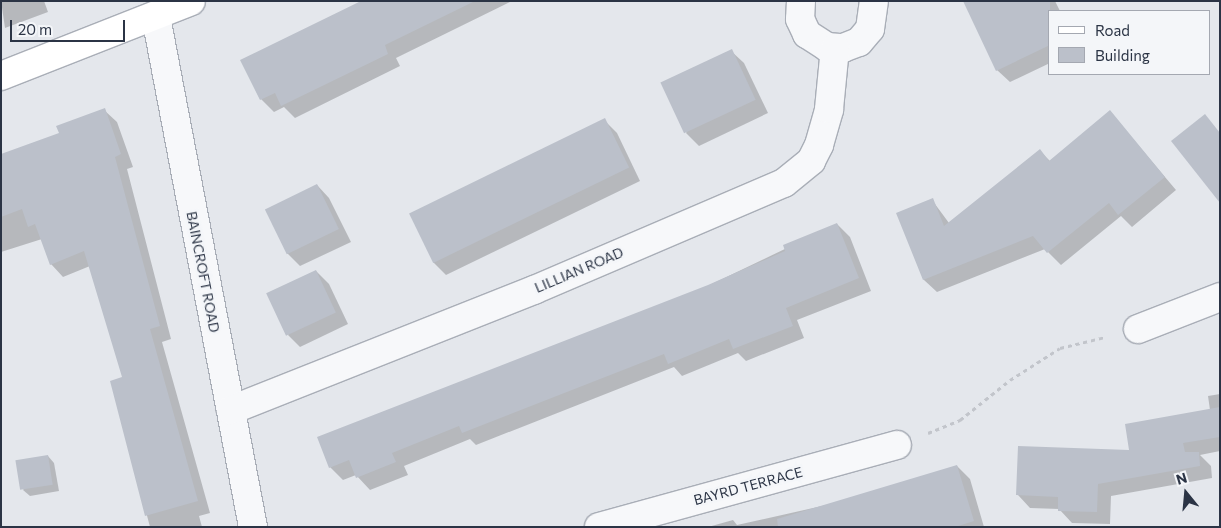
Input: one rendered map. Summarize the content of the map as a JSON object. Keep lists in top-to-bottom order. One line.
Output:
{"streets":{"street":["LILLIAN ROAD","BAINCROFT ROAD","BAYRD TERRACE"]},"crossings":[["LILLIAN ROAD","BAINCROFT ROAD"]],"legend":["Road","Building"],"scale_bar":"20 m","north":"top"}
